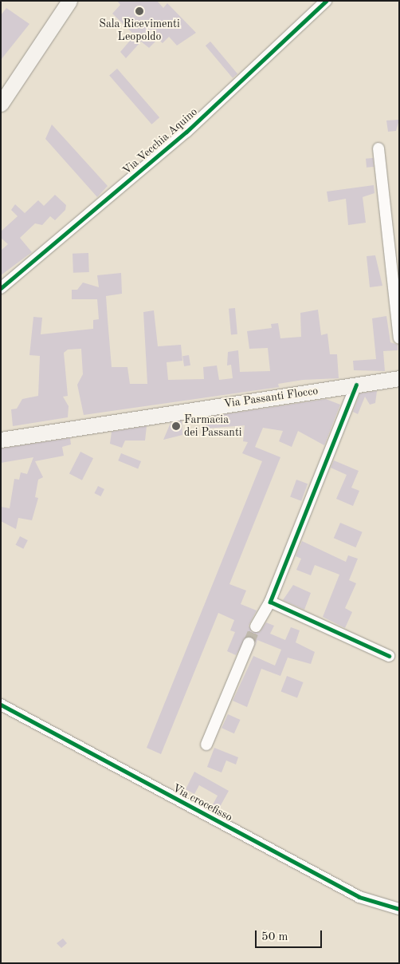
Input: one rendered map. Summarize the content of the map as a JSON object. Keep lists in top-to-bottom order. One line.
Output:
{"streets":{"main road":["Via Passanti Flocco"],"street":["Via Vecchia Aquino","Via crocefisso"]},"places":["Sala Ricevimenti Leopoldo","Farmacia dei Passanti"],"scale_bar":"50 m"}
